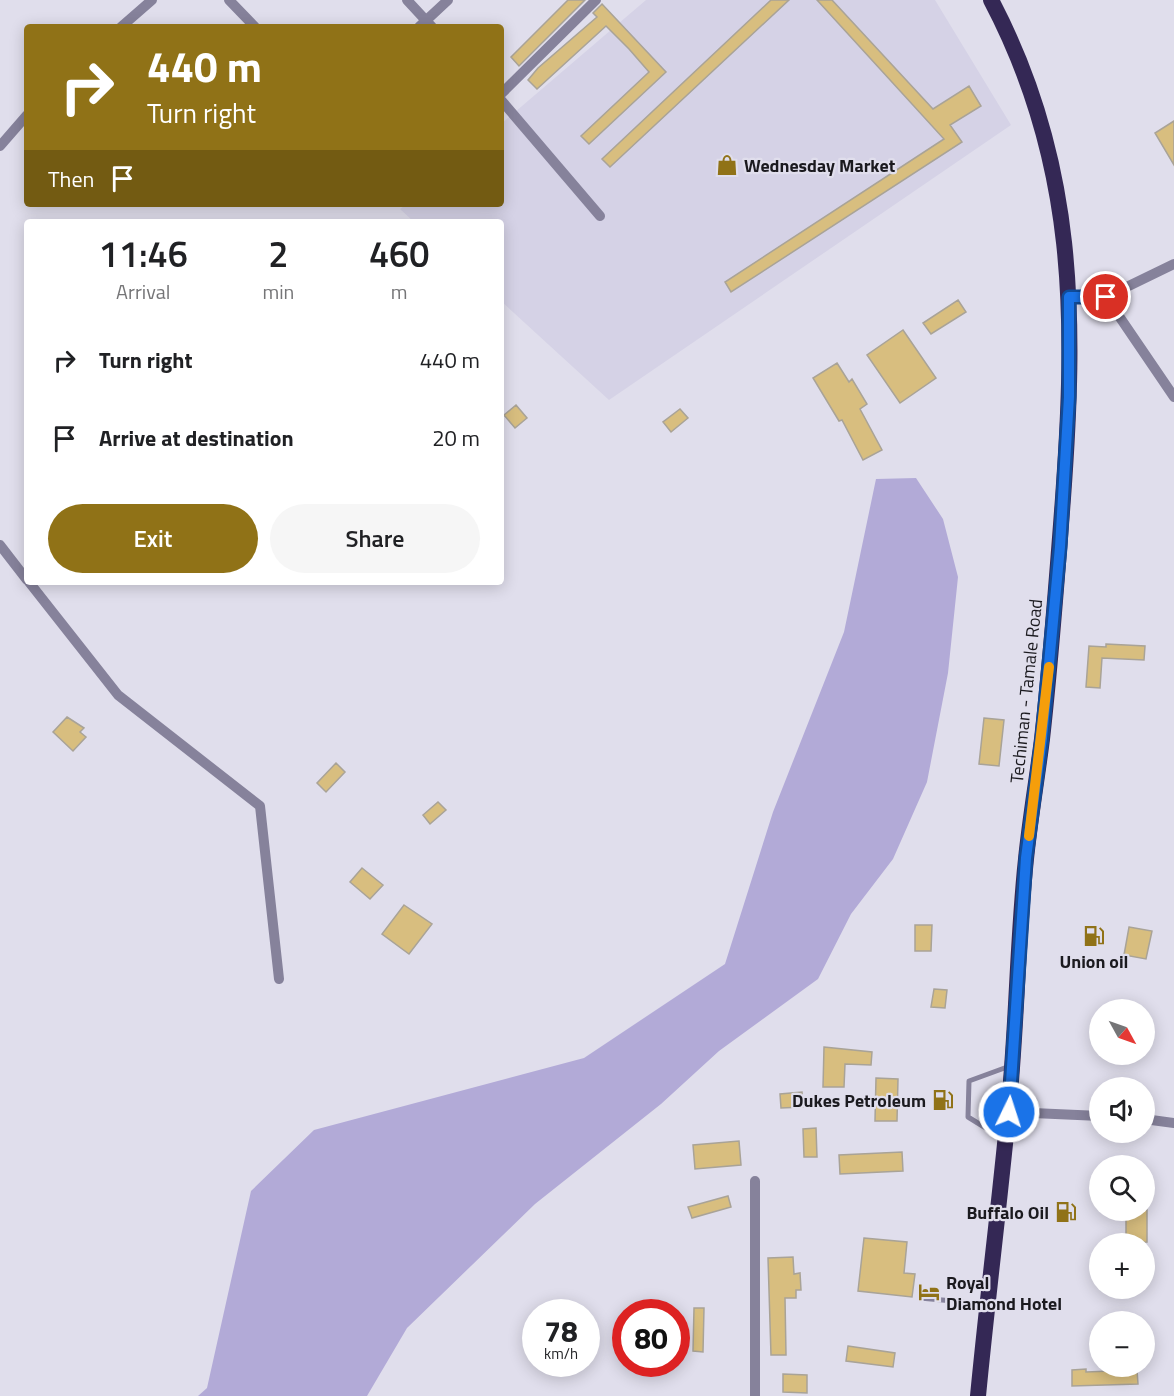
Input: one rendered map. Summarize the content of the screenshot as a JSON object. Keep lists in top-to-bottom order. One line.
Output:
{"streets":{"highway":["Techiman - Tamale Road"]},"places":{"shop":["Wednesday Market"],"fuel station":["Union oil","Dukes Petroleum","Buffalo Oil"],"hotel":["Royal Diamond Hotel"]},"north":"bottom right","page":{"turn":["440 m","Turn right"],"then":"Then","eta":["11:46","Arrival","2","min","460","m"],"list":[{"name":"Turn right","value":"440 m"},{"name":"Arrive at destination","value":"20 m"}],"buttons":["Exit","Share"],"map_buttons":["+","−"],"speed":"78 km/h","limit":"80"}}
